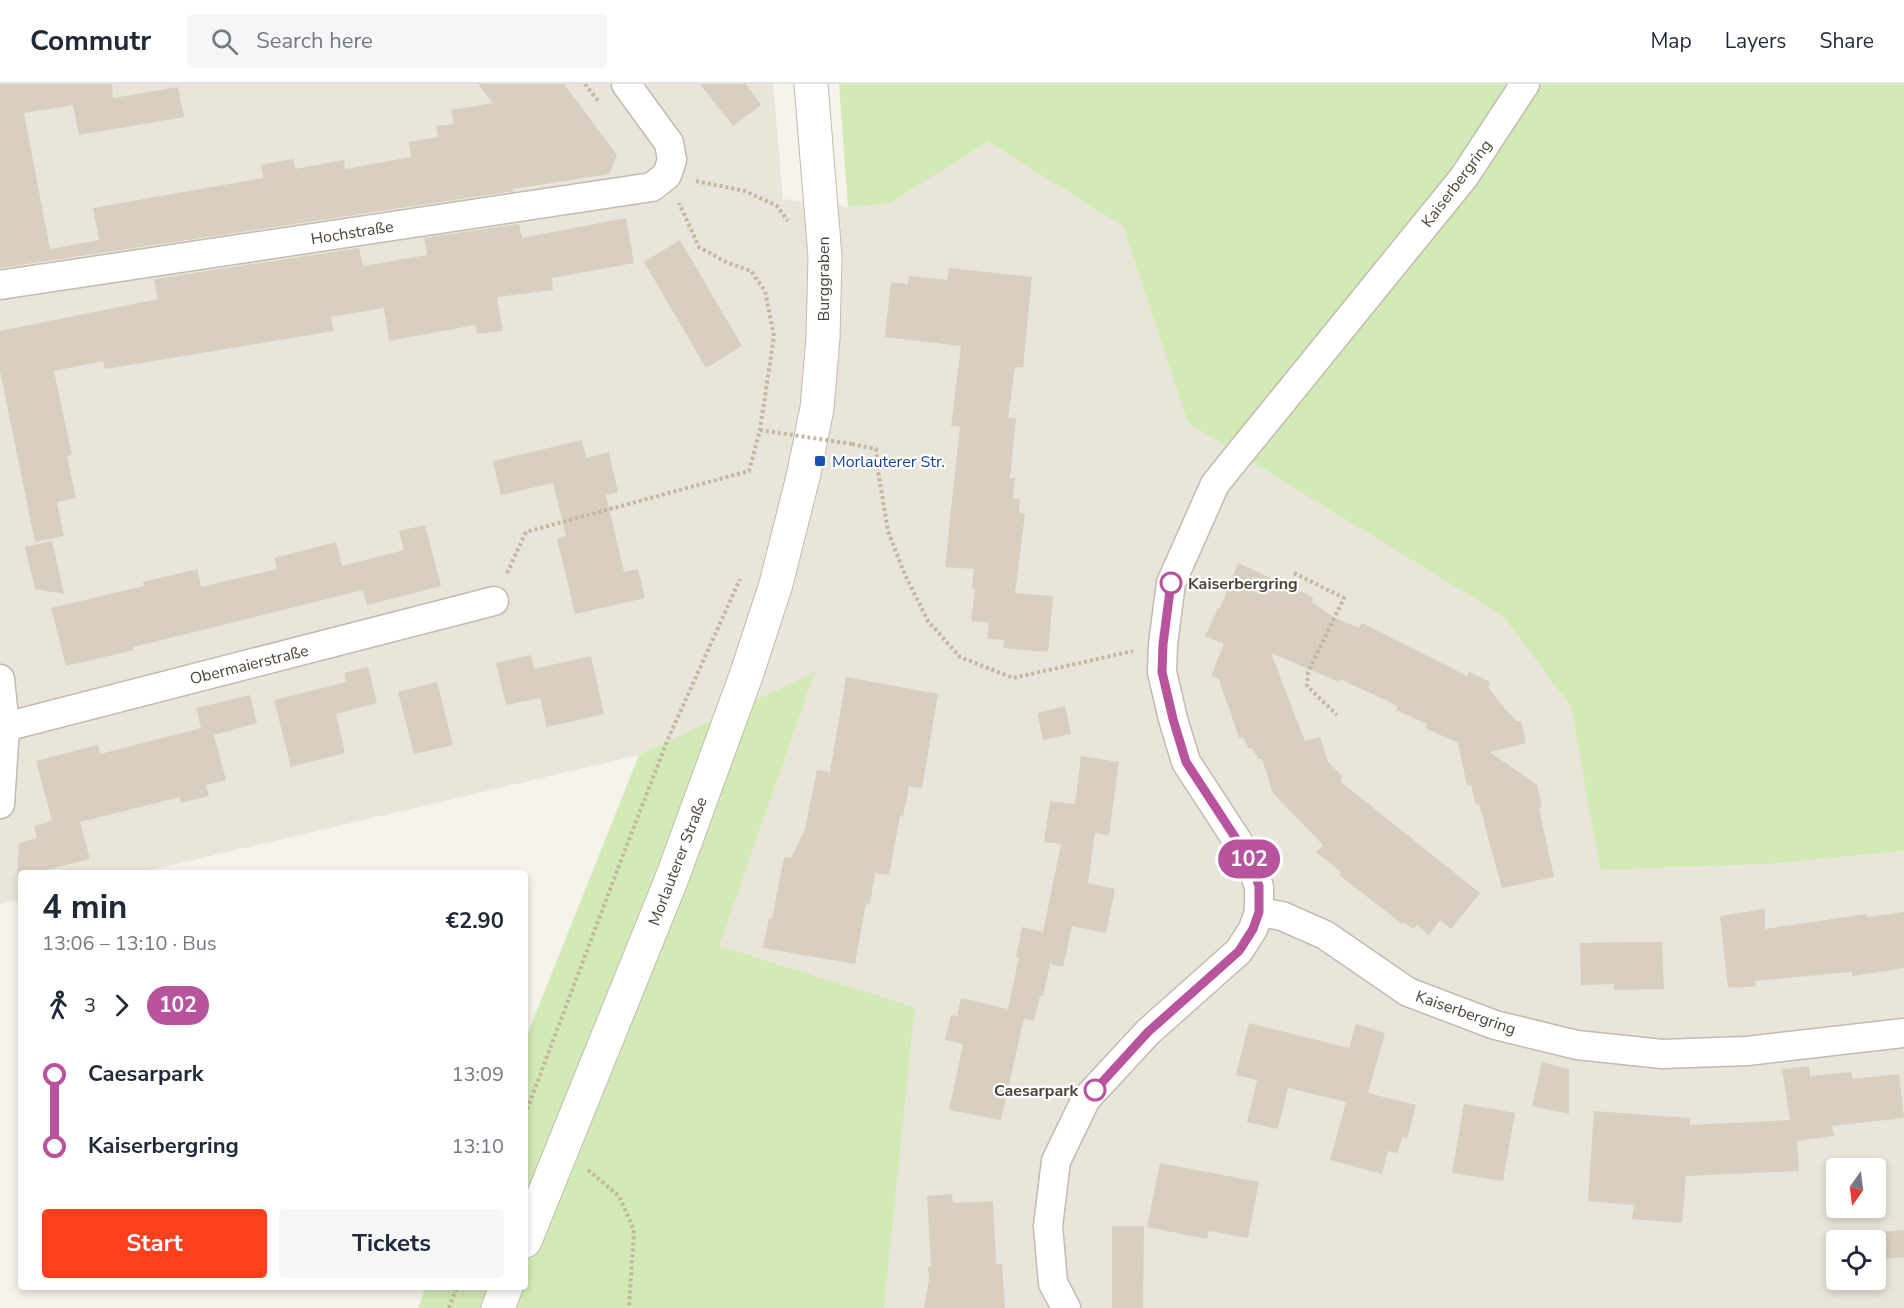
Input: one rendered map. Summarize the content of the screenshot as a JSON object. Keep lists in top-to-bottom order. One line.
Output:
{"streets":{"street":["Kaiserbergring","Hochstraße","Burggraben","Obermaierstraße","Morlauterer Straße"]},"crossings":[["Burggraben","Morlauterer Straße"]],"places":{"transit":["Morlauterer Str."],"other":["Kaiserbergring","Caesarpark"]},"lines":["bus line 102"],"north":"bottom","page":{"header":"Commutr","search":"Search here","nav":["Map","Layers","Share"],"on_map":"102","heading":["4 min","13:06 – 13:10 · Bus","€2.90"],"legs":["3","102"],"list":[{"name":"Caesarpark","value":"13:09"},{"name":"Kaiserbergring","value":"13:10"}],"buttons":["Start","Tickets"]}}
